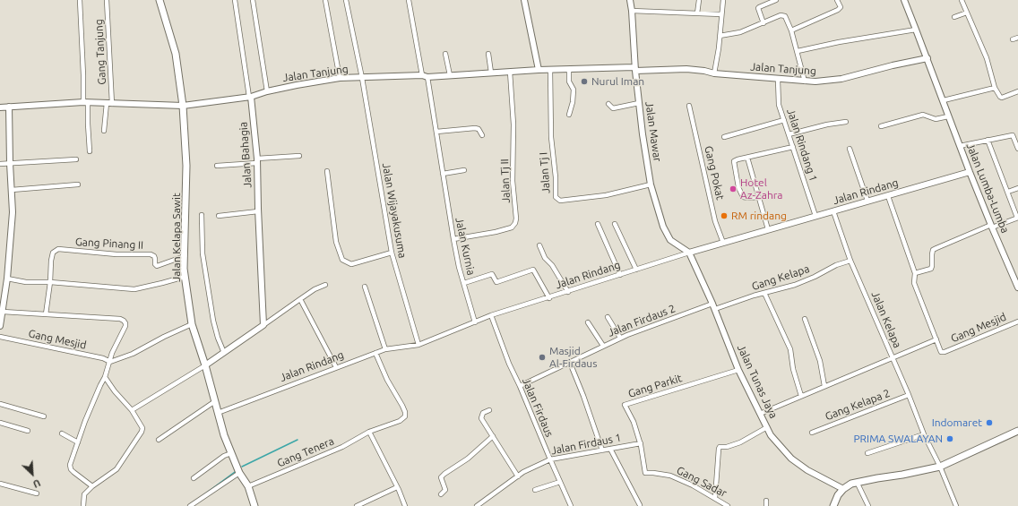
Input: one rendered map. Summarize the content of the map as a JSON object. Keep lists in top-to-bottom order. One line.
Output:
{"streets":{"main road":["Jalan Kelapa Sawit"],"street":["Gang Tanjung","Jalan Tanjung","Jalan Mawar","Jalan Rindang 1","Jalan Bahagia","Jalan Tj I","Gang Pokat","Jalan Tj II","Jalan Lumba-Lumba","Jalan Rindang","Jalan Wijayakusuma","Gang Pinang II","Jalan Kurnia","Gang Kelapa","Jalan Kelapa","Jalan Firdaus 2","Gang Mesjid","Jalan Tunas Jaya","Gang Parkit","Gang Kelapa 2","Jalan Firdaus","Jalan Firdaus 1","Gang Tenera","Gang Sadar"]},"crossings":[["Gang Tanjung","Jalan Tanjung"],["Jalan Tanjung","Jalan Mawar"],["Jalan Tanjung","Jalan Rindang 1"],["Jalan Tanjung","Jalan Bahagia"],["Jalan Tanjung","Jalan Tj I"],["Jalan Tanjung","Jalan Tj II"],["Jalan Tanjung","Jalan Lumba-Lumba"],["Jalan Tanjung","Jalan Wijayakusuma"],["Jalan Tanjung","Jalan Kelapa Sawit"],["Jalan Tanjung","Jalan Kurnia"],["Jalan Mawar","Jalan Tj I"],["Jalan Mawar","Jalan Rindang"],["Jalan Mawar","Jalan Tunas Jaya"],["Jalan Rindang 1","Jalan Rindang"],["Gang Pokat","Jalan Rindang"],["Jalan Tj II","Jalan Kurnia"],["Jalan Lumba-Lumba","Jalan Rindang"],["Jalan Rindang","Jalan Wijayakusuma"],["Jalan Rindang","Jalan Kelapa Sawit"],["Jalan Rindang","Jalan Kurnia"],["Jalan Rindang","Jalan Kelapa"],["Jalan Rindang","Jalan Tunas Jaya"],["Jalan Rindang","Jalan Firdaus"],["Jalan Rindang","Gang Tenera"],["Jalan Kelapa Sawit","Gang Pinang II"],["Jalan Kelapa Sawit","Gang Tenera"],["Gang Kelapa","Jalan Kelapa"],["Gang Kelapa","Jalan Tunas Jaya"],["Jalan Kelapa","Gang Mesjid"],["Jalan Kelapa","Gang Kelapa 2"],["Jalan Firdaus 2","Jalan Tunas Jaya"],["Jalan Firdaus 2","Jalan Firdaus"],["Gang Mesjid","Jalan Tunas Jaya"],["Jalan Tunas Jaya","Gang Parkit"],["Gang Parkit","Jalan Firdaus 1"],["Gang Parkit","Gang Sadar"],["Jalan Firdaus","Jalan Firdaus 1"]],"places":["Nurul Iman","Hotel Az-Zahra","RM rindang","Masjid Al-Firdaus","Indomaret","PRIMA SWALAYAN"],"north":"bottom right"}
